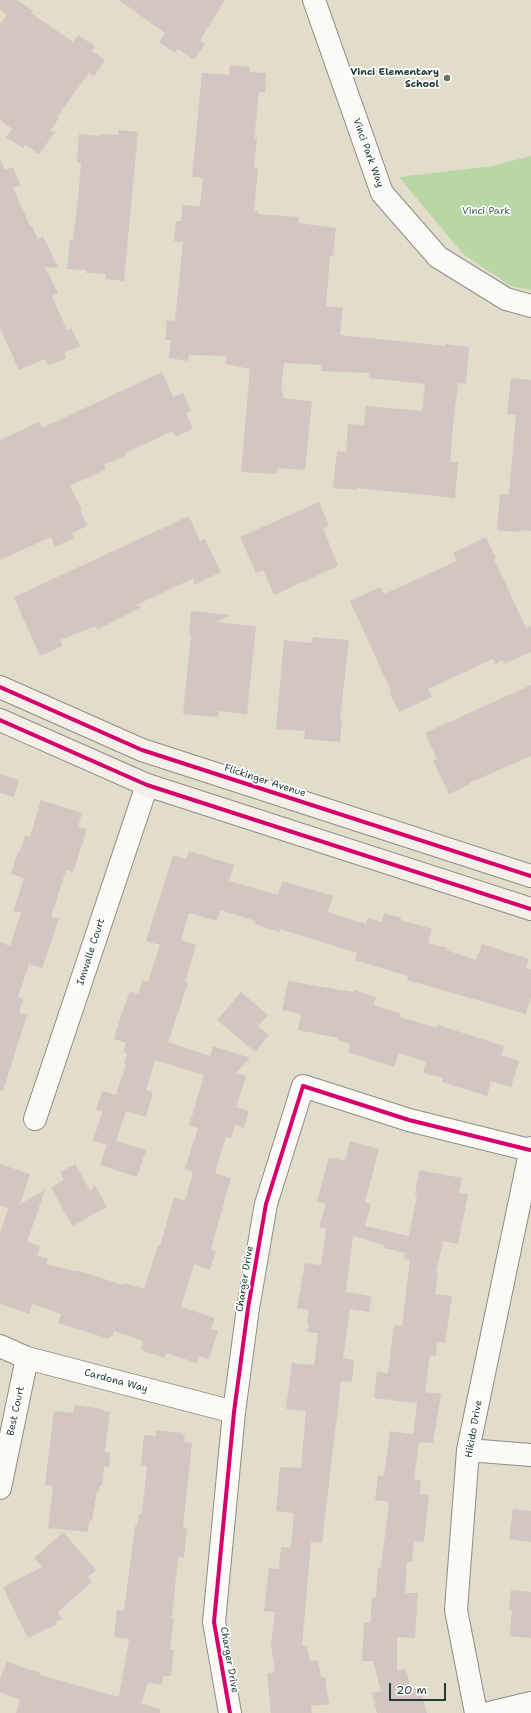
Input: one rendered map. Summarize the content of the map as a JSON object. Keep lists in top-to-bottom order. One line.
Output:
{"streets":{"main road":["Flickinger Avenue"],"street":["Vinci Park Way","Imwalle Court","Charger Drive","Cardona Way","Best Court","Hikido Drive"]},"crossings":[["Charger Drive","Cardona Way"],["Charger Drive","Hikido Drive"],["Cardona Way","Best Court"]],"parks":["Vinci Park"],"places":["Vinci Elementary School"],"scale_bar":"20 m"}
